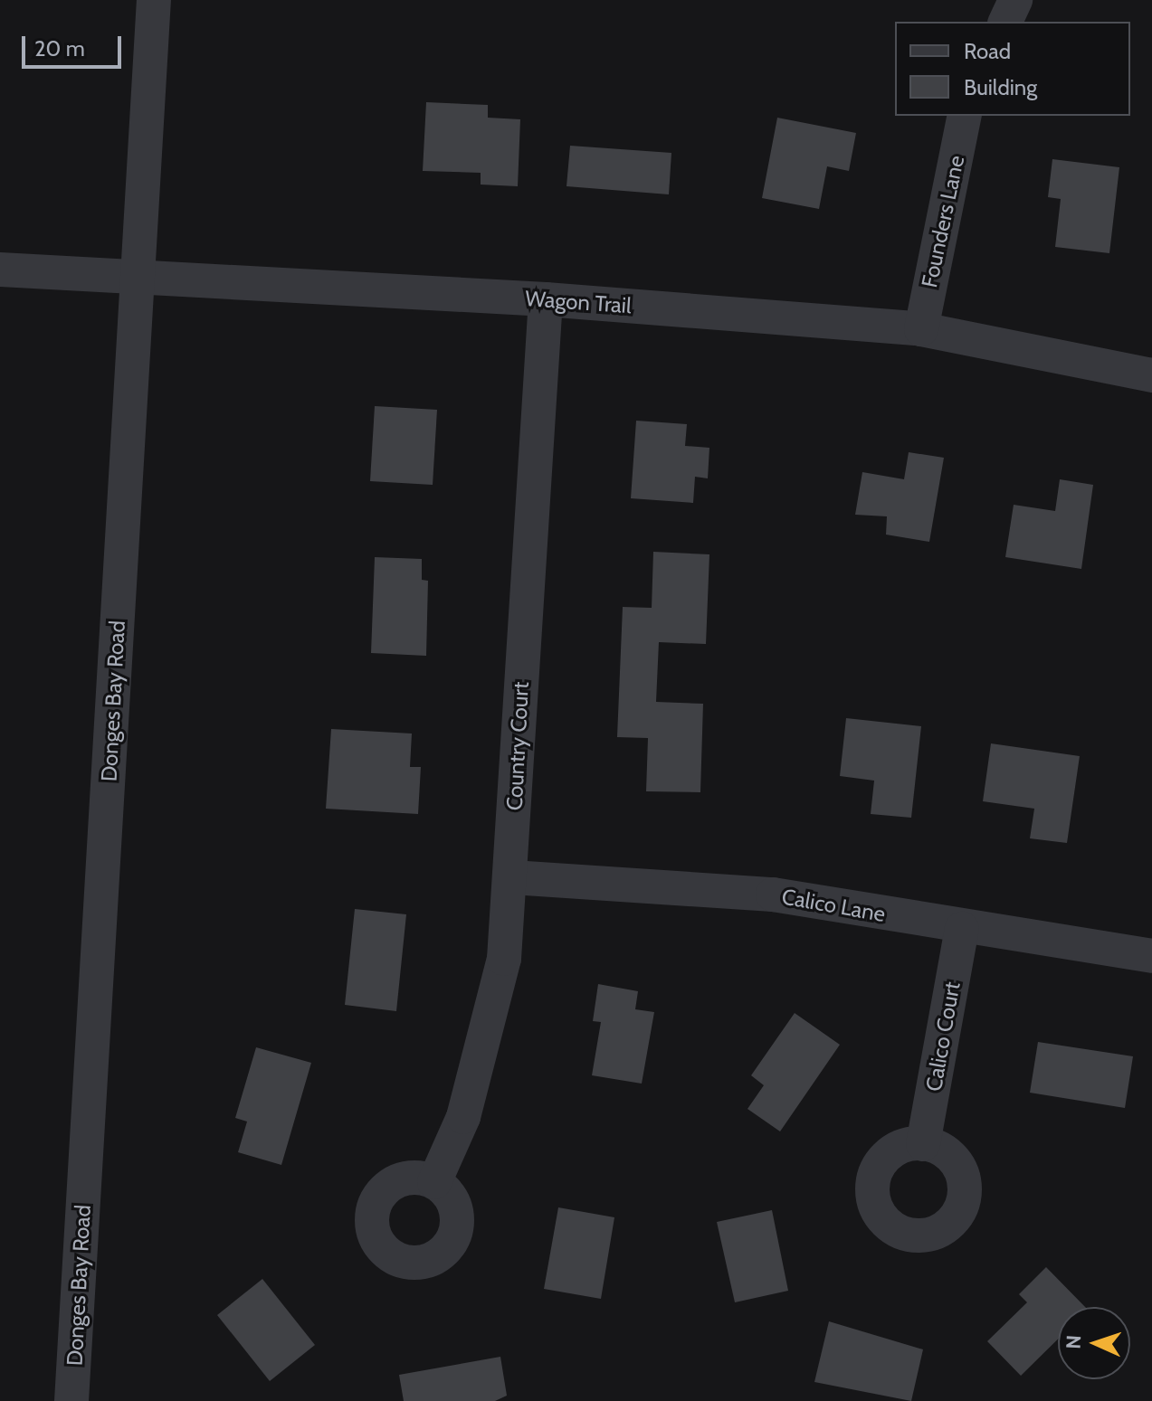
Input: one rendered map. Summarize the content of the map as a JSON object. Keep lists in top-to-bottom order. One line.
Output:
{"streets":{"street":["Founders Lane","Wagon Trail","Donges Bay Road","Country Court","Calico Lane","Calico Court"]},"crossings":[["Founders Lane","Wagon Trail"],["Wagon Trail","Donges Bay Road"],["Wagon Trail","Country Court"],["Country Court","Calico Lane"],["Calico Lane","Calico Court"]],"legend":["Road","Building"],"scale_bar":"20 m","north":"left"}
